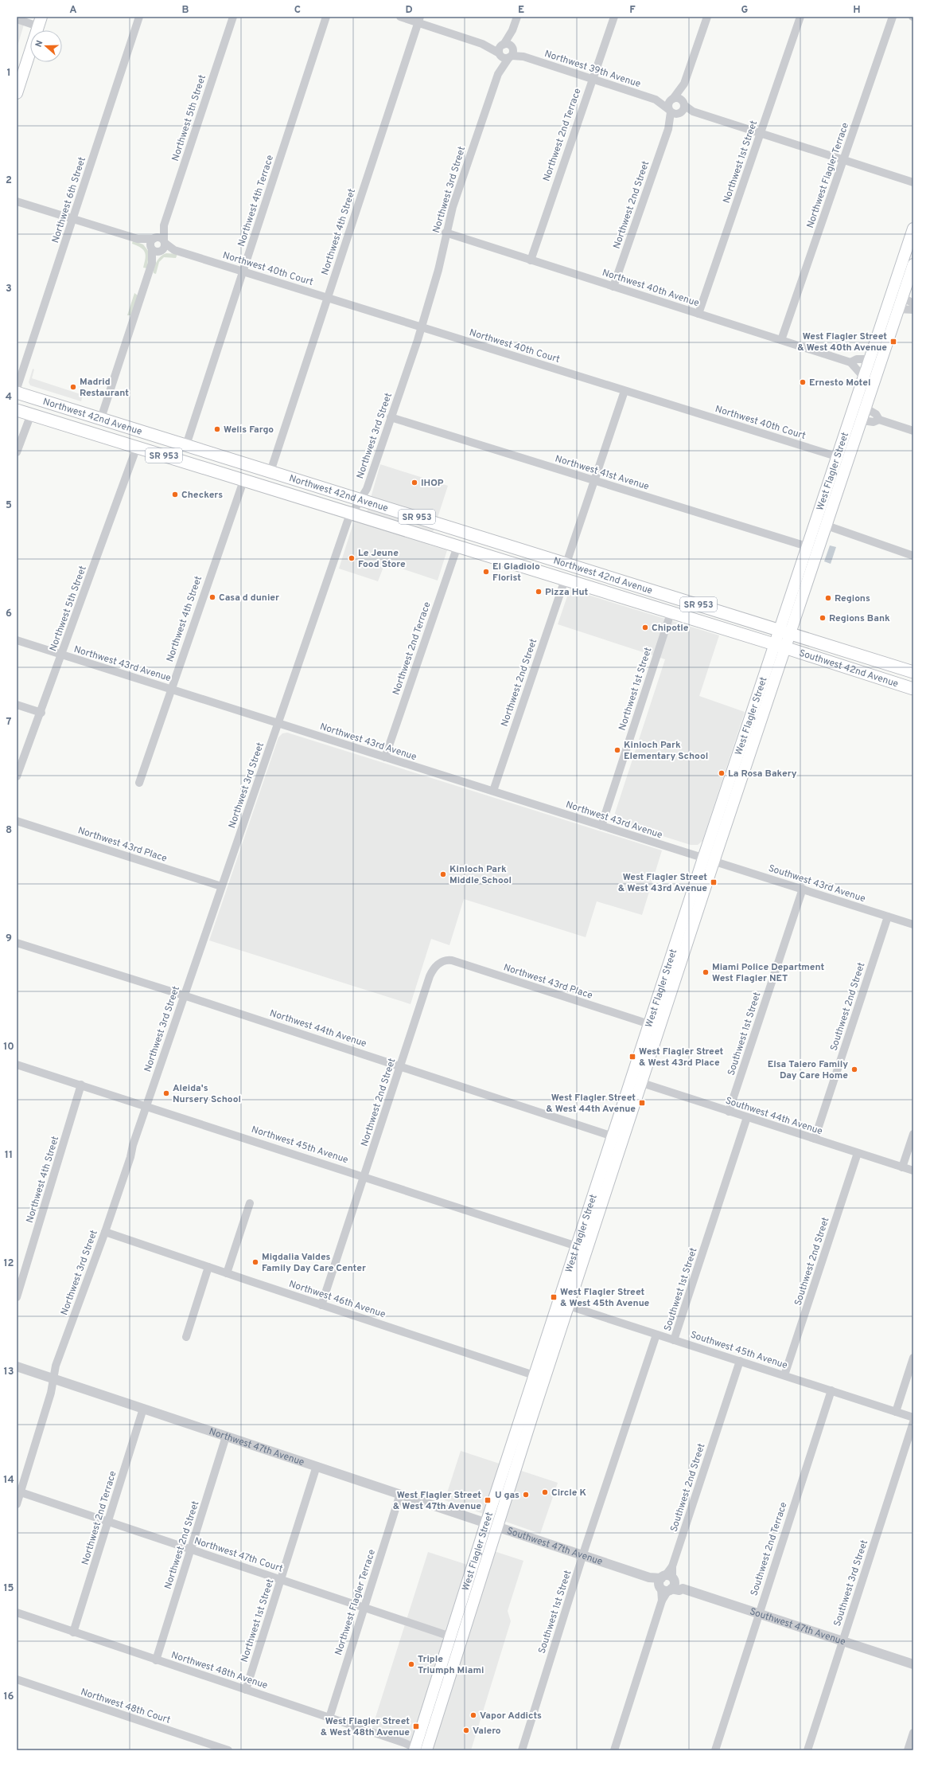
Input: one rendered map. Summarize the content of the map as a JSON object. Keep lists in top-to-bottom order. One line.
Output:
{"streets":{"main road":["Northwest 42nd Avenue","SR 953","West Flagler Street","Southwest 42nd Avenue"],"street":["Northwest 39th Avenue","Northwest 5th Street","Northwest 2nd Terrace","Northwest 1st Street","Northwest Flagler Terrace","Northwest 3rd Street","Northwest 6th Street","Northwest 4th Terrace","Northwest 2nd Street","Northwest 4th Street","Northwest 40th Court","Northwest 40th Avenue","Northwest 41st Avenue","Northwest 43rd Avenue","Northwest 43rd Place","Southwest 43rd Avenue","Southwest 2nd Street","Northwest 44th Avenue","Southwest 1st Street","Southwest 44th Avenue","Northwest 45th Avenue","Northwest 46th Avenue","Southwest 45th Avenue","Northwest 47th Avenue","Southwest 47th Avenue","Southwest 2nd Terrace","Northwest 47th Court","Southwest 3rd Street","Northwest 48th Avenue","Northwest 48th Court"]},"crossings":[["Northwest 39th Avenue","Northwest 2nd Terrace"],["Northwest 39th Avenue","Northwest 3rd Street"],["Northwest 39th Avenue","Northwest 2nd Street"],["Northwest 5th Street","Northwest 40th Court"],["Northwest 5th Street","Northwest 42nd Avenue"],["Northwest 5th Street","Northwest 43rd Avenue"],["Northwest 2nd Terrace","Northwest 40th Avenue"],["Northwest 2nd Terrace","Northwest 42nd Avenue"],["Northwest 2nd Terrace","Northwest 43rd Avenue"],["Northwest 2nd Terrace","Northwest 47th Avenue"],["Northwest 2nd Terrace","Northwest 47th Court"],["Northwest 2nd Terrace","Northwest 48th Avenue"],["Northwest 1st Street","Northwest 40th Avenue"],["Northwest 1st Street","Northwest 42nd Avenue"],["Northwest 1st Street","Northwest 43rd Avenue"],["Northwest 1st Street","Northwest 47th Avenue"],["Northwest 1st Street","Northwest 47th Court"],["Northwest 1st Street","Northwest 48th Avenue"],["Northwest Flagler Terrace","Northwest 40th Avenue"],["Northwest Flagler Terrace","Northwest 47th Avenue"],["Northwest Flagler Terrace","Northwest 47th Court"],["Northwest Flagler Terrace","Northwest 48th Avenue"],["Northwest 3rd Street","Northwest 40th Court"],["Northwest 3rd Street","Northwest 40th Avenue"],["Northwest 3rd Street","Northwest 42nd Avenue"],["Northwest 3rd Street","Northwest 41st Avenue"],["Northwest 3rd Street","Northwest 43rd Avenue"],["Northwest 3rd Street","Northwest 43rd Place"],["Northwest 3rd Street","Northwest 44th Avenue"],["Northwest 3rd Street","Northwest 45th Avenue"],["Northwest 3rd Street","Northwest 46th Avenue"],["Northwest 3rd Street","Northwest 47th Avenue"],["Northwest 3rd Street","Northwest 47th Court"],["Northwest 6th Street","Northwest 40th Court"],["Northwest 4th Terrace","Northwest 40th Court"],["Northwest 4th Terrace","Northwest 42nd Avenue"],["Northwest 2nd Street","Northwest 40th Avenue"],["Northwest 2nd Street","Northwest 42nd Avenue"],["Northwest 2nd Street","Northwest 43rd Avenue"],["Northwest 2nd Street","Northwest 43rd Place"],["Northwest 2nd Street","Northwest 44th Avenue"],["Northwest 2nd Street","Northwest 45th Avenue"],["Northwest 2nd Street","Northwest 46th Avenue"],["Northwest 2nd Street","Northwest 47th Avenue"],["Northwest 2nd Street","Northwest 47th Court"],["Northwest 2nd Street","Northwest 48th Avenue"],["Northwest 4th Street","Northwest 40th Court"],["Northwest 4th Street","Northwest 42nd Avenue"],["Northwest 4th Street","Northwest 43rd Avenue"],["Northwest 4th Street","Northwest 45th Avenue"],["Northwest 40th Court","West Flagler Street"],["Northwest 40th Avenue","West Flagler Street"],["Northwest 42nd Avenue","West Flagler Street"],["Northwest 42nd Avenue","Southwest 42nd Avenue"],["West Flagler Street","Northwest 41st Avenue"],["West Flagler Street","Northwest 43rd Avenue"],["West Flagler Street","Southwest 42nd Avenue"],["West Flagler Street","Northwest 43rd Place"],["West Flagler Street","Southwest 43rd Avenue"],["West Flagler Street","Northwest 44th Avenue"],["West Flagler Street","Southwest 44th Avenue"],["West Flagler Street","Northwest 45th Avenue"],["West Flagler Street","Northwest 46th Avenue"],["West Flagler Street","Southwest 45th Avenue"],["West Flagler Street","Northwest 47th Avenue"],["West Flagler Street","Southwest 47th Avenue"],["West Flagler Street","Northwest 47th Court"],["West Flagler Street","Northwest 48th Avenue"],["Northwest 43rd Avenue","Southwest 43rd Avenue"],["Southwest 43rd Avenue","Southwest 2nd Street"],["Southwest 43rd Avenue","Southwest 1st Street"],["Southwest 2nd Street","Southwest 44th Avenue"],["Southwest 2nd Street","Southwest 45th Avenue"],["Southwest 2nd Street","Southwest 47th Avenue"],["Southwest 1st Street","Southwest 44th Avenue"],["Southwest 1st Street","Southwest 45th Avenue"],["Southwest 1st Street","Southwest 47th Avenue"],["Southwest 45th Avenue","Southwest 2nd Terrace"],["Northwest 47th Avenue","Southwest 47th Avenue"],["Southwest 47th Avenue","Southwest 2nd Terrace"],["Southwest 47th Avenue","Southwest 3rd Street"]],"places":{"transit":["West Flagler Street & West 40th Avenue","West Flagler Street & West 43rd Avenue","West Flagler Street & West 43rd Place","West Flagler Street & West 44th Avenue","West Flagler Street & West 45th Avenue","West Flagler Street & West 47th Avenue","West Flagler Street & West 48th Avenue"],"other":["Ernesto Motel","Madrid Restaurant","Wells Fargo","IHOP","Checkers","Le Jeune Food Store","El Gladiolo Florist","Pizza Hut","Casa d dunier","Regions","Regions Bank","Chipotle","Kinloch Park Elementary School","La Rosa Bakery","Kinloch Park Middle School","Miami Police Department West Flagler NET","Elsa Talero Family Day Care Home","Aleida's Nursery School","Migdalia Valdes Family Day Care Center","Circle K","U gas","Triple Triumph Miami","Vapor Addicts","Valero"]},"north":"left","grid":{"columns":["A","B","C","D","E","F","G","H"],"rows":["1","2","3","4","5","6","7","8","9","10","11","12","13","14","15","16"]}}
